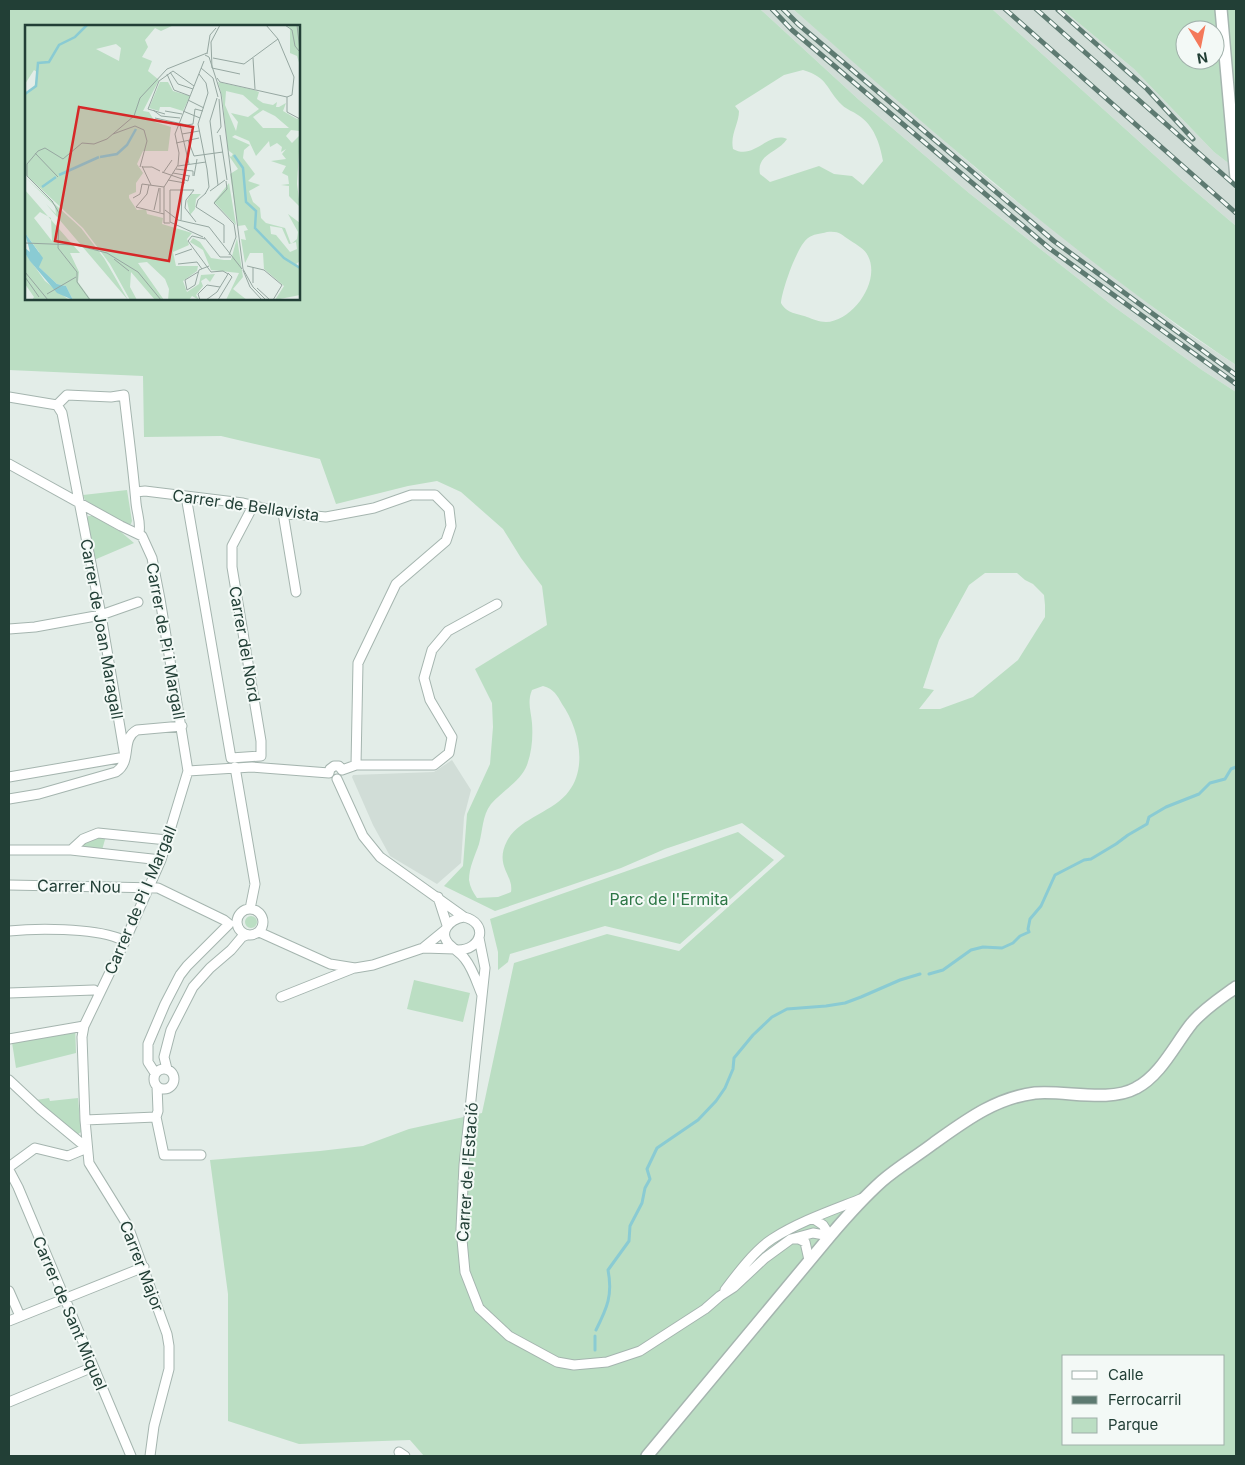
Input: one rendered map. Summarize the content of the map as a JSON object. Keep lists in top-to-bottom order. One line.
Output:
{"streets":{"street":["Carrer de Bellavista","Carrer de Joan Maragall","Carrer de Pi i Margall","Carrer del Nord","Carrer Nou","Carrer de Pi I Margall","Carrer de l'Estació","Carrer Major","Carrer de Sant Miquel"]},"crossings":[["Carrer de Bellavista","Carrer del Nord"],["Carrer de Pi i Margall","Carrer de Pi I Margall"],["Carrer Nou","Carrer de Pi I Margall"],["Carrer de Pi I Margall","Carrer Major"]],"parks":["Parc de l'Ermita"],"legend":["Calle","Ferrocarril","Parque"],"north":"bottom"}
